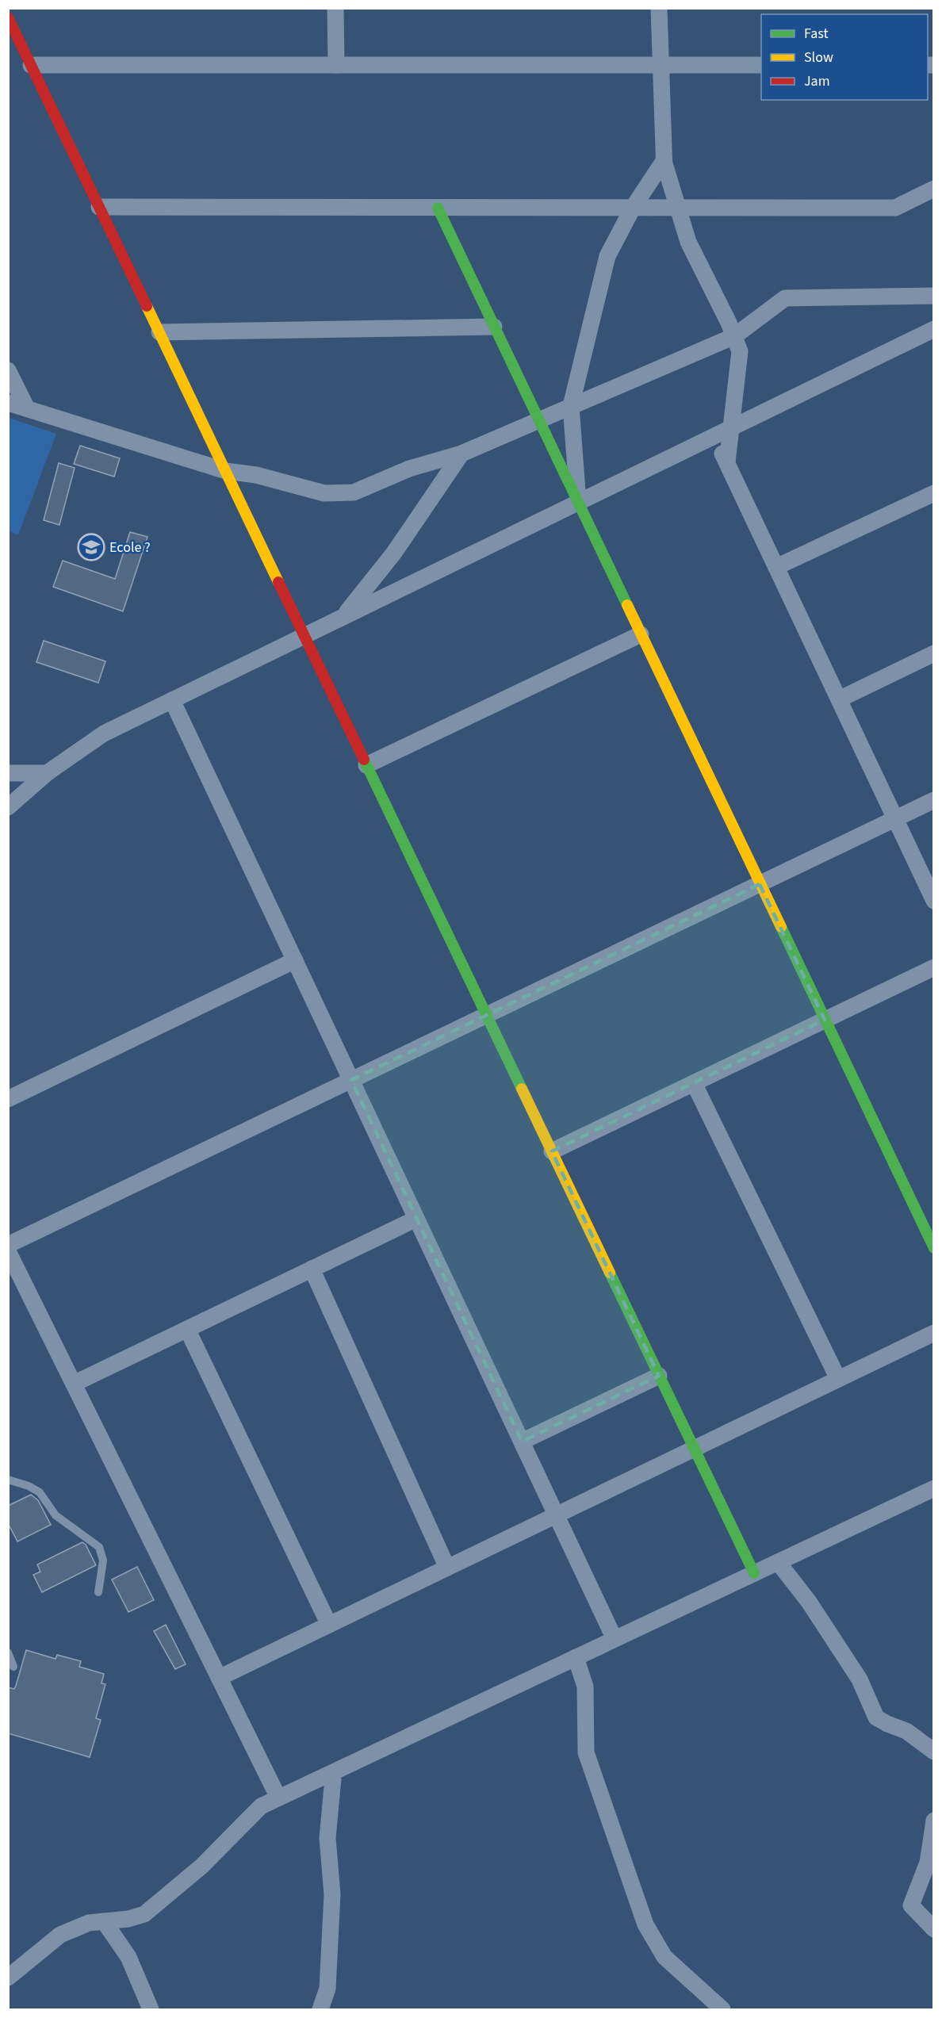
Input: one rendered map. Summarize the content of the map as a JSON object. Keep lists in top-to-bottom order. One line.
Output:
{"places":{"school or university":["Ecole ?"]},"legend":["Fast","Slow","Jam"]}
